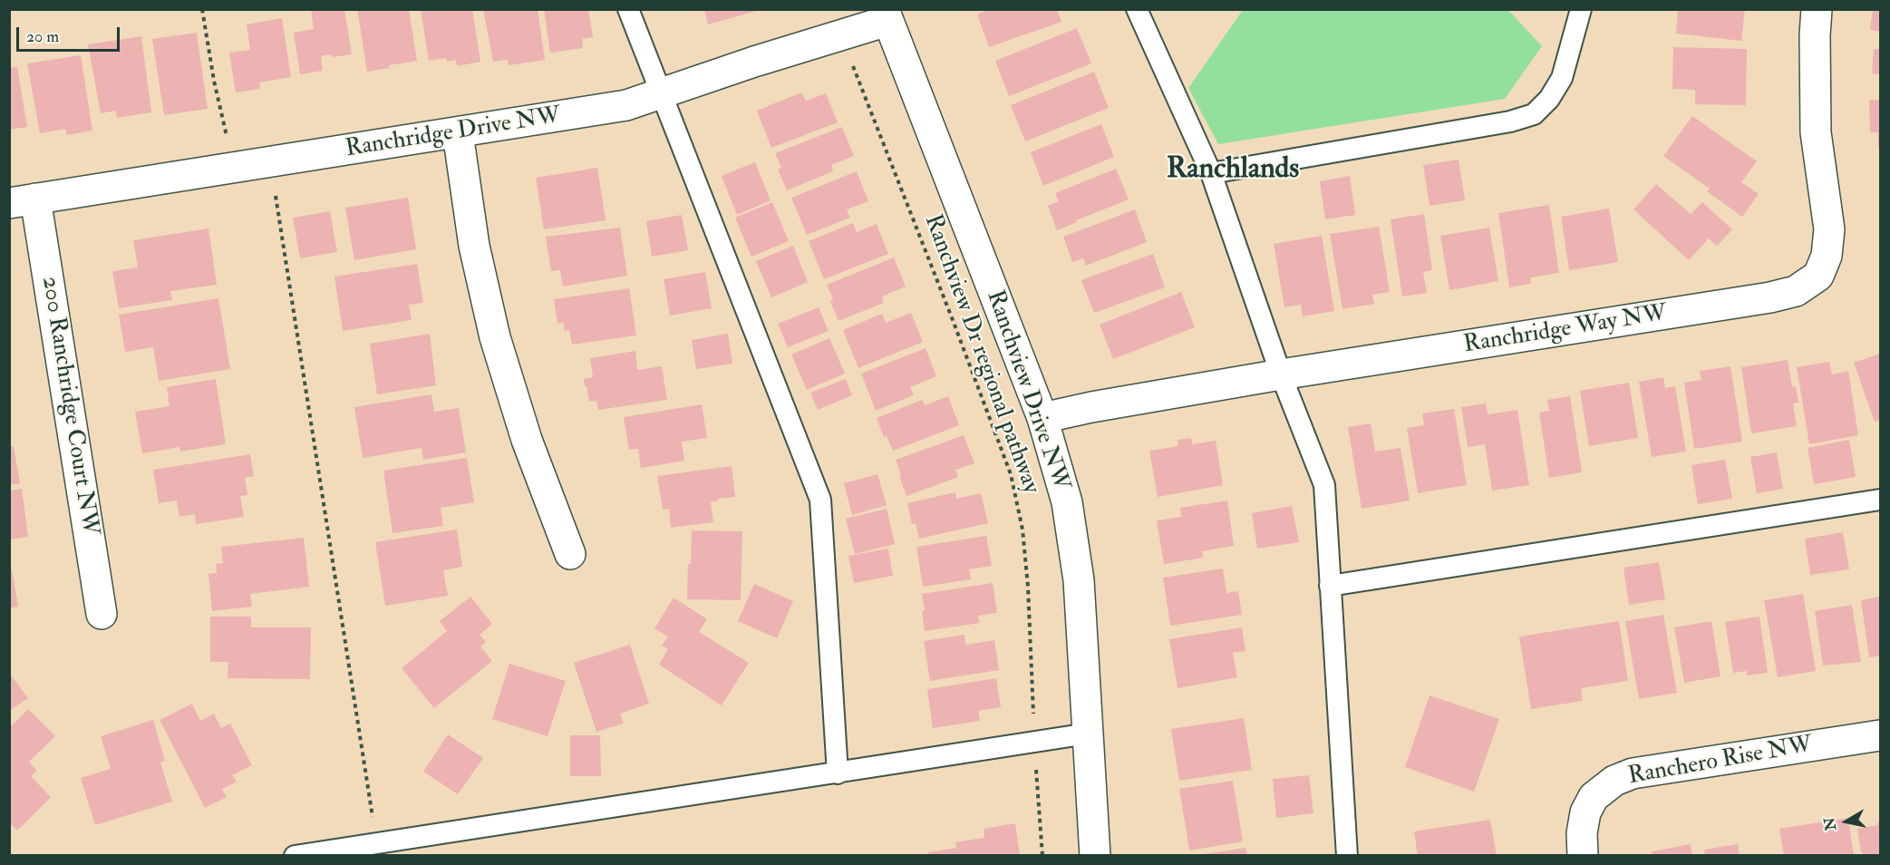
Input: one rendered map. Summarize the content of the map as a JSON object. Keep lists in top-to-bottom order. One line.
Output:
{"streets":{"street":["Ranchridge Drive NW","Ranchridge Way NW","Ranchview Drive NW","200 Ranchridge Court NW","Ranchero Rise NW"],"path":["Ranchview Dr regional pathway"]},"crossings":[["Ranchridge Drive NW","Ranchview Dr regional pathway"],["Ranchridge Drive NW","Ranchview Drive NW"],["Ranchridge Drive NW","200 Ranchridge Court NW"],["Ranchridge Way NW","Ranchview Drive NW"]],"districts":["Ranchlands"],"scale_bar":"20 m","north":"left"}
